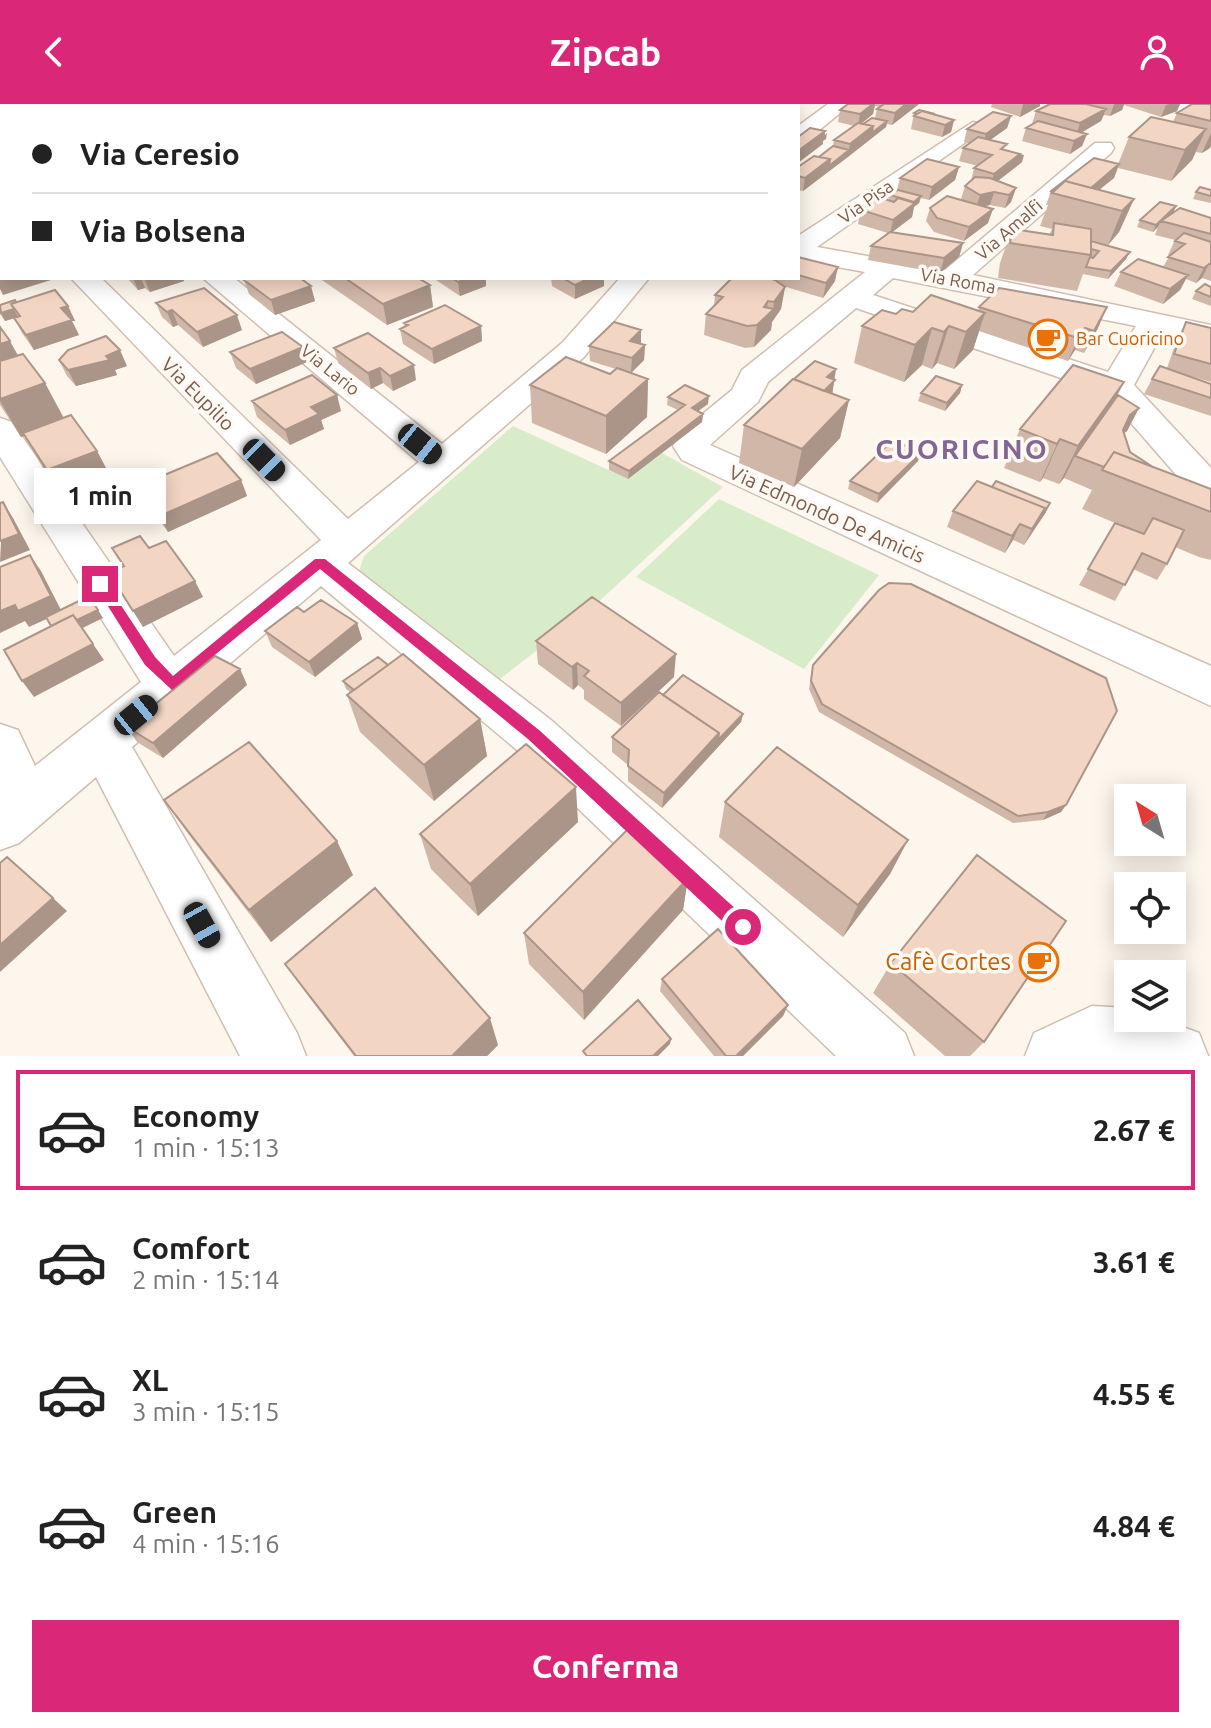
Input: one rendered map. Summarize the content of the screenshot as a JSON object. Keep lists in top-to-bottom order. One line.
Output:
{"streets":{"street":["Via Pisa","Via Amalfi","Via Roma","Via Lario","Via Eupilio","Via Edmondo De Amicis"]},"crossings":[["Via Amalfi","Via Roma"],["Via Roma","Via Edmondo De Amicis"]],"districts":["CUORICINO"],"places":{"cafe":["Bar Cuoricino","Cafè Cortes"]},"north":"top left","page":{"header":"Zipcab","banner":["Via Ceresio","Via Bolsena"],"bubble":"1 min","list":[{"name":"Economy","note":"1 min · 15:13","value":"2.67 €"},{"name":"Comfort","note":"2 min · 15:14","value":"3.61 €"},{"name":"XL","note":"3 min · 15:15","value":"4.55 €"},{"name":"Green","note":"4 min · 15:16","value":"4.84 €"}],"buttons":"Conferma"}}
